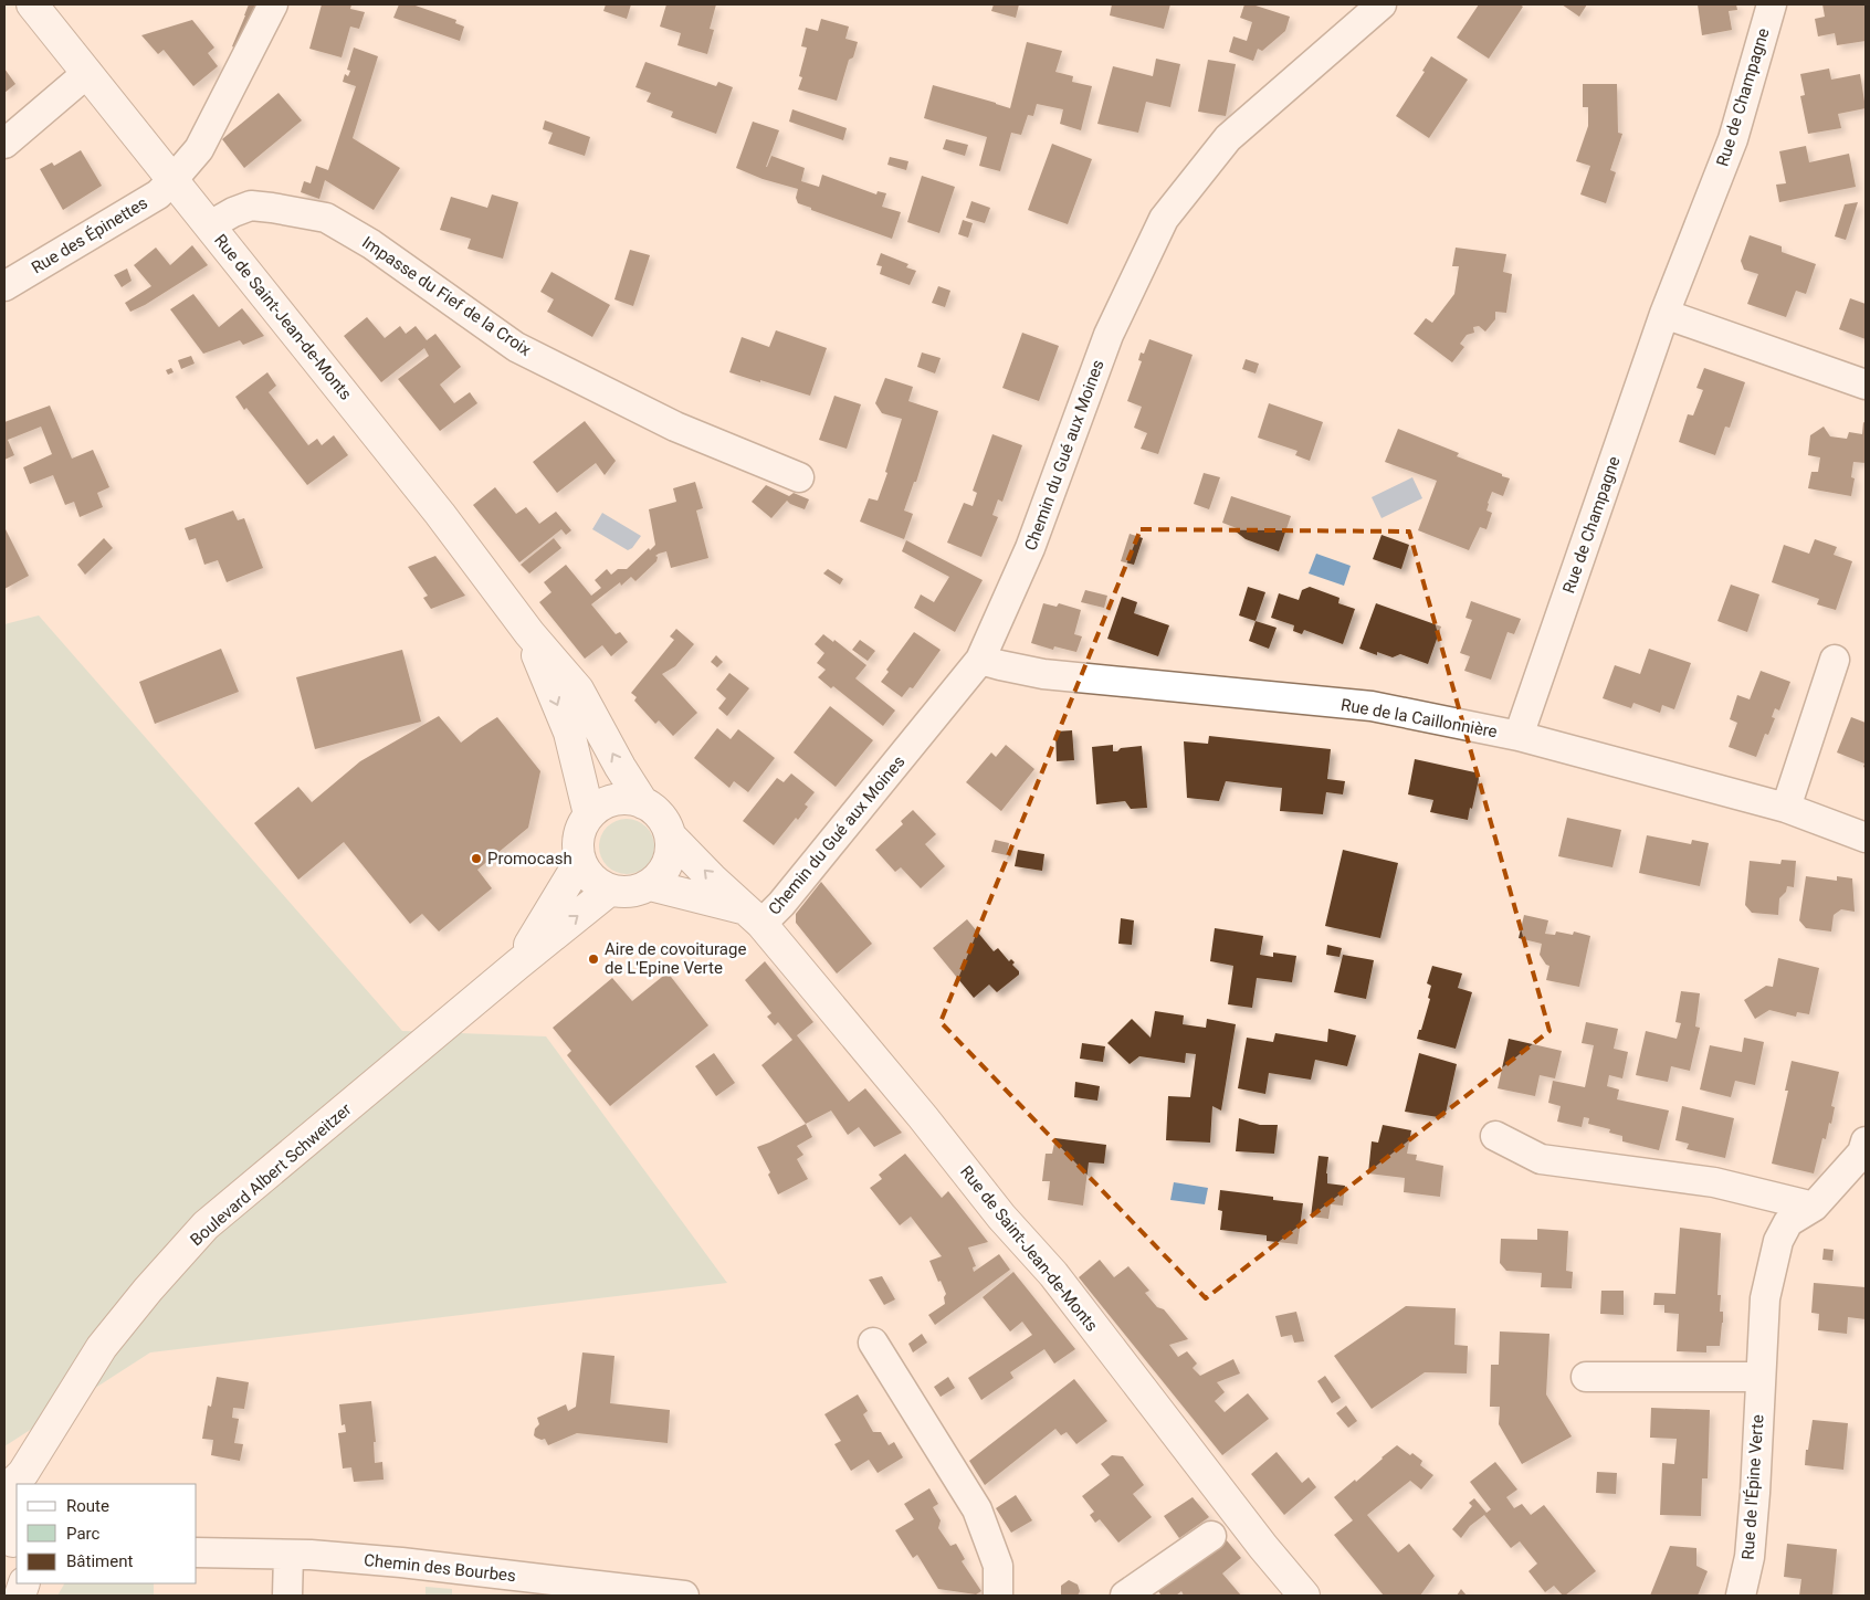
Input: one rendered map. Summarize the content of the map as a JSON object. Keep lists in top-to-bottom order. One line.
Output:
{"streets":{"main road":["Rue de Saint-Jean-de-Monts","Boulevard Albert Schweitzer"],"street":["Rue de Champagne","Rue des Épinettes","Impasse du Fief de la Croix","Chemin du Gué aux Moines","Rue de la Caillonnière","Rue de l'Épine Verte","Chemin des Bourbes"]},"crossings":[["Rue de Champagne","Rue de la Caillonnière"],["Rue des Épinettes","Rue de Saint-Jean-de-Monts"],["Impasse du Fief de la Croix","Rue de Saint-Jean-de-Monts"],["Rue de Saint-Jean-de-Monts","Chemin du Gué aux Moines"],["Rue de Saint-Jean-de-Monts","Boulevard Albert Schweitzer"],["Chemin du Gué aux Moines","Rue de la Caillonnière"]],"places":["Promocash","Aire de covoiturage de L'Epine Verte"],"legend":["Route","Parc","Bâtiment"]}
